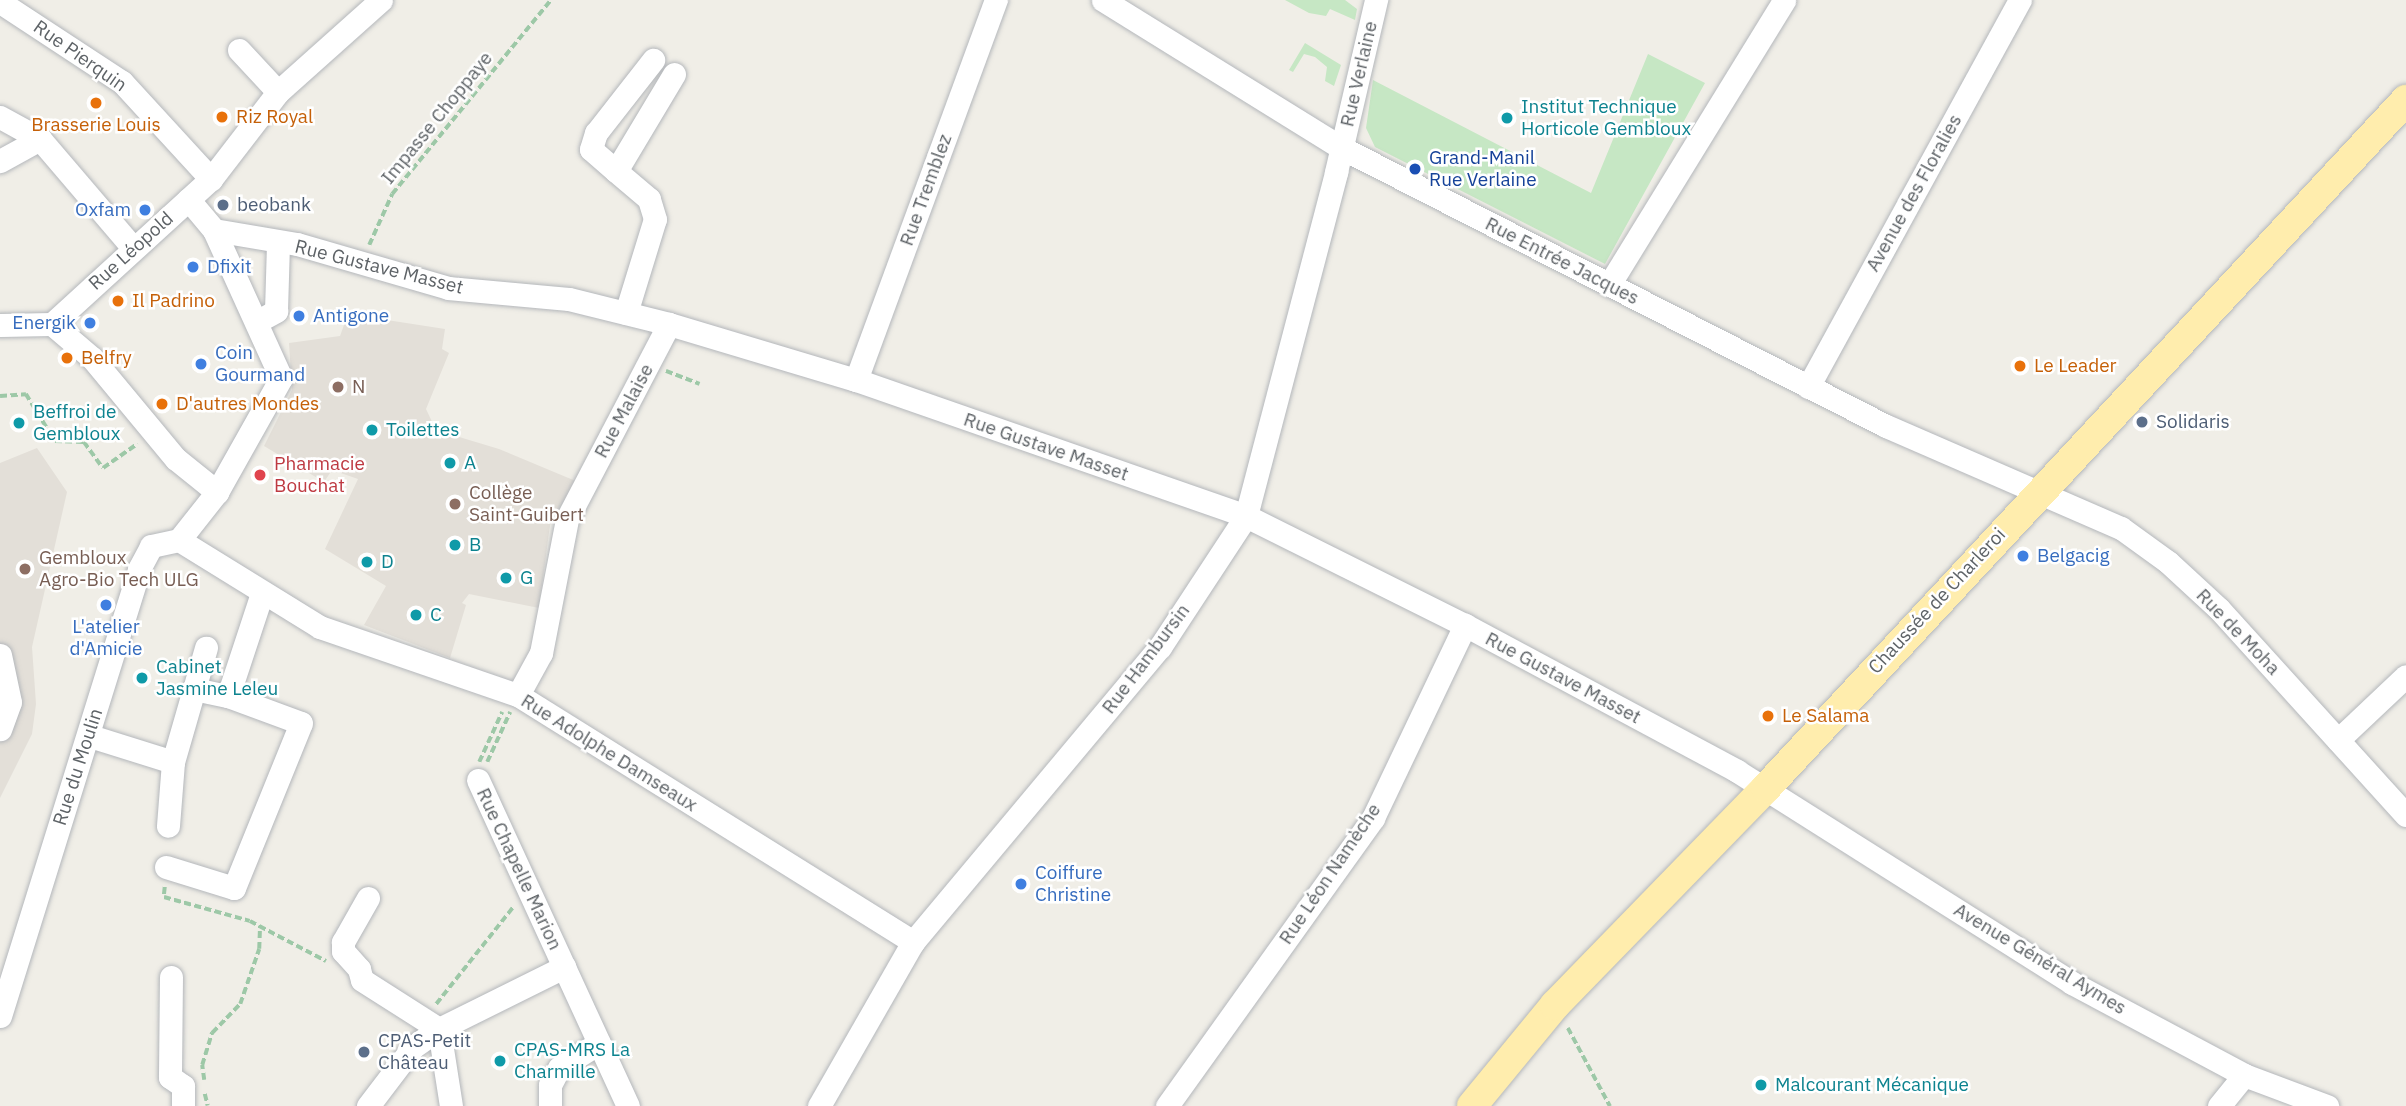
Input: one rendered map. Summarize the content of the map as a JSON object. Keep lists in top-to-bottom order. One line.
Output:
{"streets":{"main road":["Chaussée de Charleroi"],"street":["Rue Pierquin","Rue Verlaine","Rue Tremblez","Avenue des Floralies","Rue Léopold","Rue Entrée Jacques","Rue Gustave Masset","Rue Malaise","Rue de Moha","Rue Hambursin","Rue Adolphe Damseaux","Rue du Moulin","Rue Chapelle Marion","Rue Léon Namèche","Avenue Général Aymes"],"path":["Impasse Choppaye"]},"crossings":[["Rue Pierquin","Rue Léopold"],["Rue Verlaine","Rue Entrée Jacques"],["Rue Verlaine","Rue Hambursin"],["Impasse Choppaye","Rue Gustave Masset"],["Rue Tremblez","Rue Gustave Masset"],["Avenue des Floralies","Rue Entrée Jacques"],["Rue Entrée Jacques","Chaussée de Charleroi"],["Rue Entrée Jacques","Rue de Moha"],["Rue Entrée Jacques","Rue Hambursin"],["Rue Gustave Masset","Rue Malaise"],["Rue Gustave Masset","Chaussée de Charleroi"],["Rue Gustave Masset","Rue Hambursin"],["Rue Gustave Masset","Rue Léon Namèche"],["Rue Gustave Masset","Avenue Général Aymes"],["Rue Malaise","Rue Adolphe Damseaux"],["Rue Malaise","Rue Chapelle Marion"],["Chaussée de Charleroi","Rue de Moha"],["Chaussée de Charleroi","Avenue Général Aymes"],["Rue Hambursin","Rue Adolphe Damseaux"],["Rue Adolphe Damseaux","Rue du Moulin"],["Rue Adolphe Damseaux","Rue Chapelle Marion"]],"places":["Brasserie Louis","Riz Royal","Institut Technique Horticole Gembloux","Grand-Manil Rue Verlaine","beobank","Oxfam","Dfixit","Il Padrino","Antigone","Energik","Belfry","Coin Gourmand","Le Leader","N","D'autres Mondes","Solidaris","Beffroi de Gembloux","Toilettes","A","Pharmacie Bouchat","Collège Saint-Guibert","B","Belgacig","D","Gembloux Agro-Bio Tech ULG","G","L'atelier d'Amicie","C","Cabinet Jasmine Leleu","Le Salama","Coiffure Christine","CPAS-Petit Château","CPAS-MRS La Charmille","Malcourant Mécanique"]}
